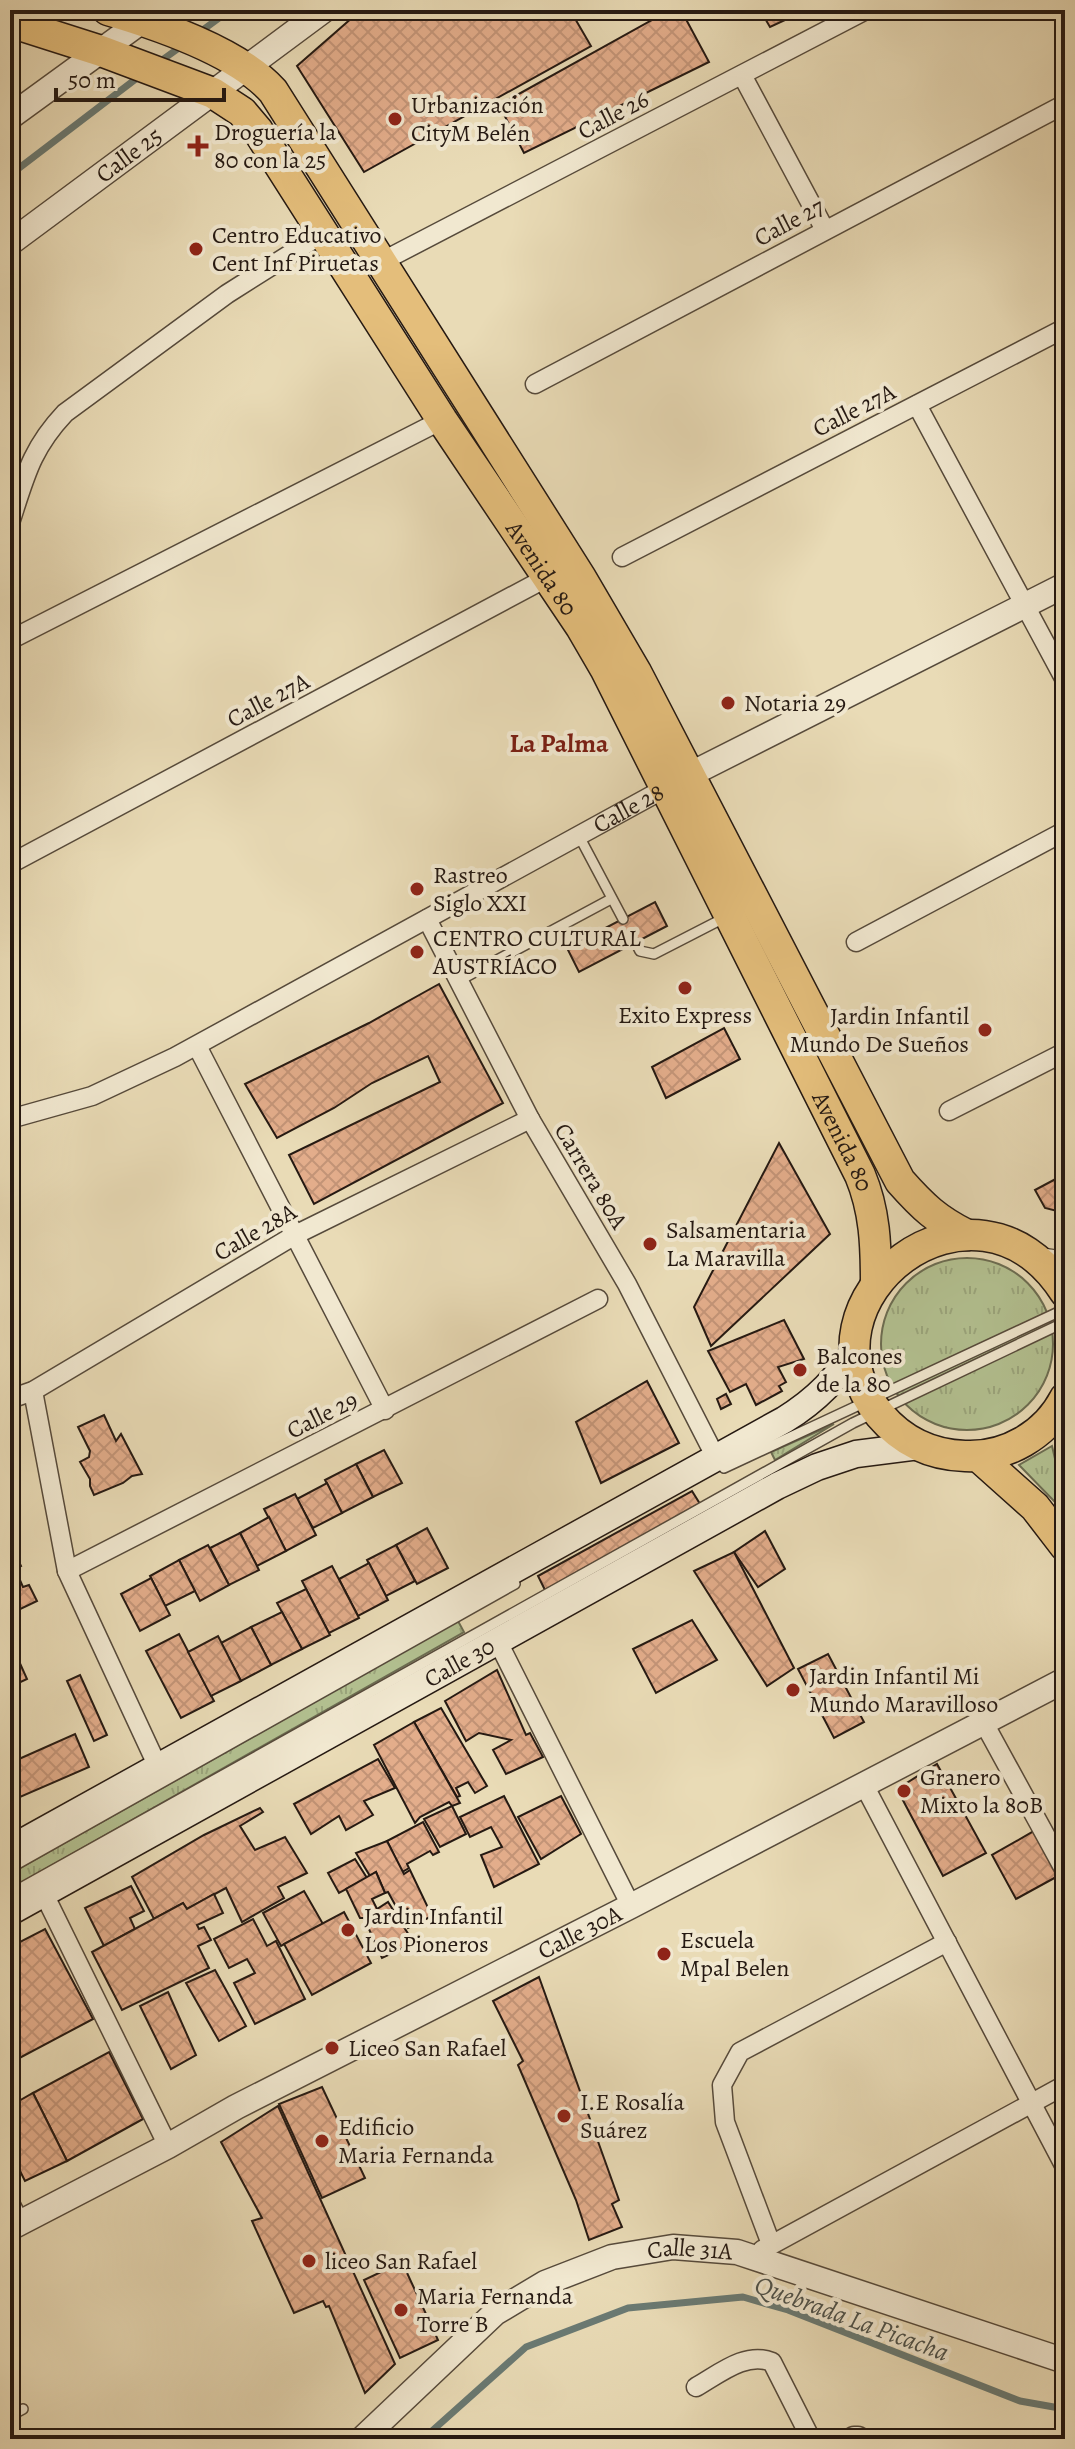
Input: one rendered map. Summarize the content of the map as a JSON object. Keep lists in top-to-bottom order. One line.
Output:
{"streets":{"main road":["Avenida 80","Calle 30"],"street":["Calle 26","Calle 25","Calle 27","Calle 27A","Calle 28","Carrera 80A","Calle 28A","Calle 29","Calle 30A","Calle 31A"]},"crossings":[["Calle 26","Avenida 80"],["Calle 25","Avenida 80"],["Calle 27A","Avenida 80"],["Avenida 80","Calle 28"],["Calle 28","Carrera 80A"],["Carrera 80A","Calle 28A"]],"districts":["La Palma"],"water":["Quebrada La Picacha"],"places":{"other":["Urbanización CityM Belén","Centro Educativo Cent Inf Piruetas","Notaria 29","Rastreo Siglo XXI","CENTRO CULTURAL AUSTRÍACO","Exito Express","Jardin Infantil Mundo De Sueños","Salsamentaria La Maravilla","Balcones de la 80","Jardin Infantil Mi Mundo Maravilloso","Granero Mixto la 80B","Jardin Infantil Los Pioneros","Escuela Mpal Belen","Liceo San Rafael","I.E Rosalía Suárez","Edificio Maria Fernanda","liceo San Rafael","Maria Fernanda Torre B"],"health":["Droguería la 80 con la 25"]},"scale_bar":"50 m"}
